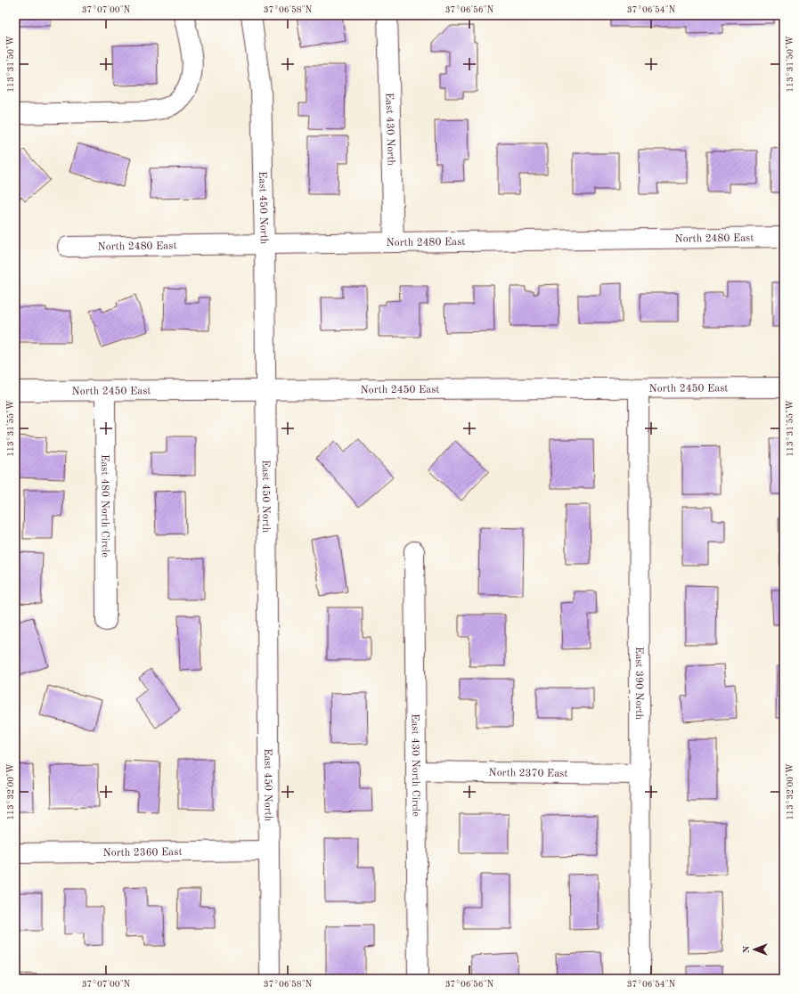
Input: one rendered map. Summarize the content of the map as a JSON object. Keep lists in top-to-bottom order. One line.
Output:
{"streets":{"street":["East 430 North","East 450 North","North 2480 East","North 2450 East","East 480 North Circle","East 390 North","East 430 North Circle","North 2370 East","North 2360 East"]},"crossings":[["East 430 North","North 2480 East"],["East 450 North","North 2480 East"],["East 450 North","North 2450 East"],["East 450 North","North 2360 East"],["North 2450 East","East 480 North Circle"],["North 2450 East","East 390 North"],["East 390 North","North 2370 East"],["East 430 North Circle","North 2370 East"]],"north":"left","coordinates":["37°07'00\"N","37°06'58\"N","37°06'56\"N","37°06'54\"N","113°31'50\"W","113°31'55\"W","113°32'00\"W"]}
